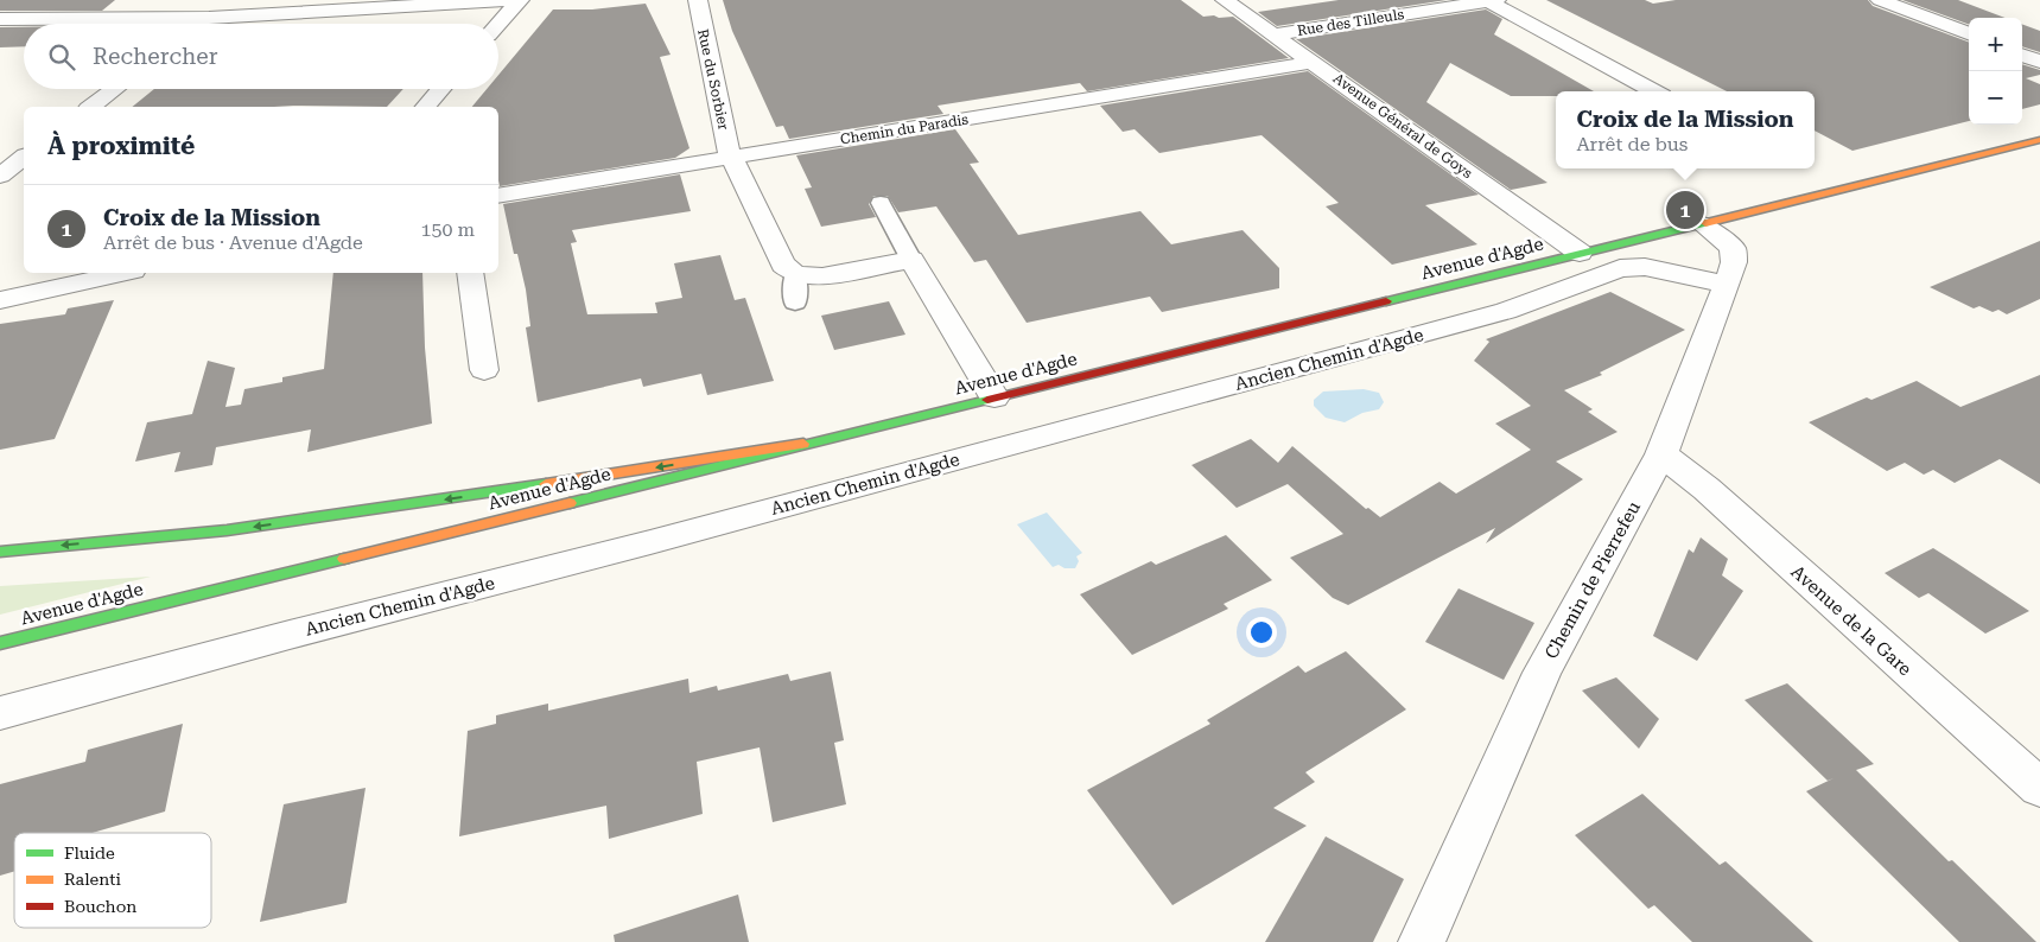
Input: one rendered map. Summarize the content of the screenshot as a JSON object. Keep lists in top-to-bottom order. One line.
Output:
{"streets":{"main road":["Avenue d'Agde"],"street":["Rue des Tilleuls","Rue du Sorbier","Avenue Général de Goys","Chemin du Paradis","Ancien Chemin d'Agde","Chemin de Pierrefeu","Avenue de la Gare"]},"crossings":[["Rue des Tilleuls","Avenue Général de Goys"],["Rue du Sorbier","Chemin du Paradis"],["Avenue Général de Goys","Chemin du Paradis"],["Avenue Général de Goys","Avenue d'Agde"],["Avenue d'Agde","Chemin de Pierrefeu"],["Ancien Chemin d'Agde","Chemin de Pierrefeu"],["Chemin de Pierrefeu","Avenue de la Gare"]],"legend":["Fluide","Ralenti","Bouchon"],"page":{"map_buttons":["+","−"],"search":"Rechercher","popup":["Croix de la Mission","Arrêt de bus"],"heading":"À proximité","list":[{"mark":"1","name":"Croix de la Mission","note":"Arrêt de bus · Avenue d'Agde","value":"150 m"}],"pins":"1"}}
